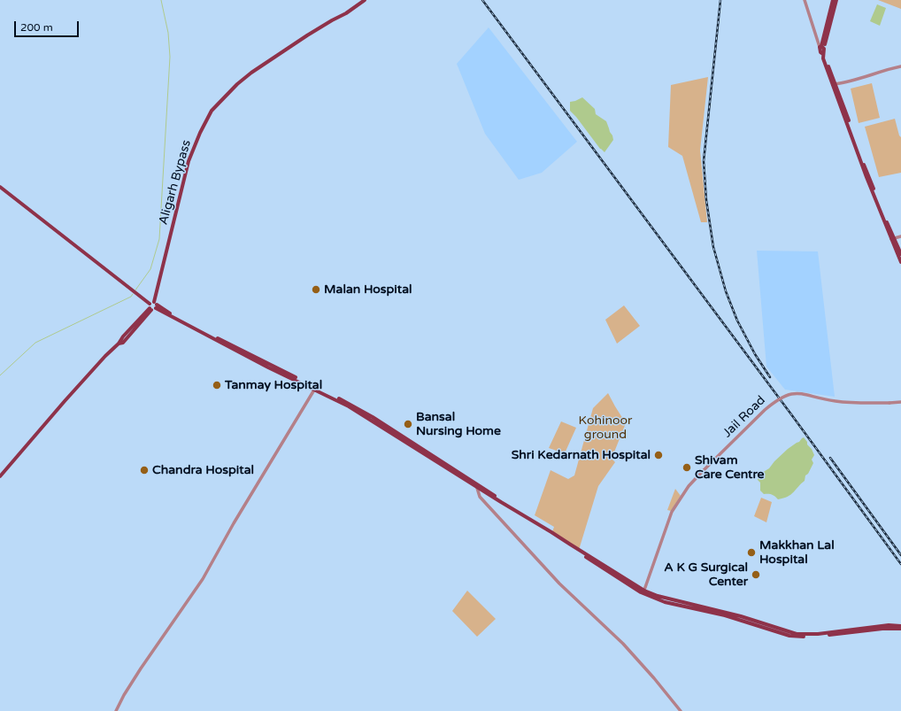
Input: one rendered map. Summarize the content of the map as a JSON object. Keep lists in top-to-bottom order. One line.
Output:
{"streets":{"main road":["Aligarh Bypass"],"street":["Jail Road"]},"parks":["Kohinoor ground"],"places":["Malan Hospital","Tanmay Hospital","Bansal Nursing Home","Shri Kedarnath Hospital","Shivam Care Centre","Chandra Hospital","Makkhan Lal Hospital","A K G Surgical Center"],"scale_bar":"200 m"}
